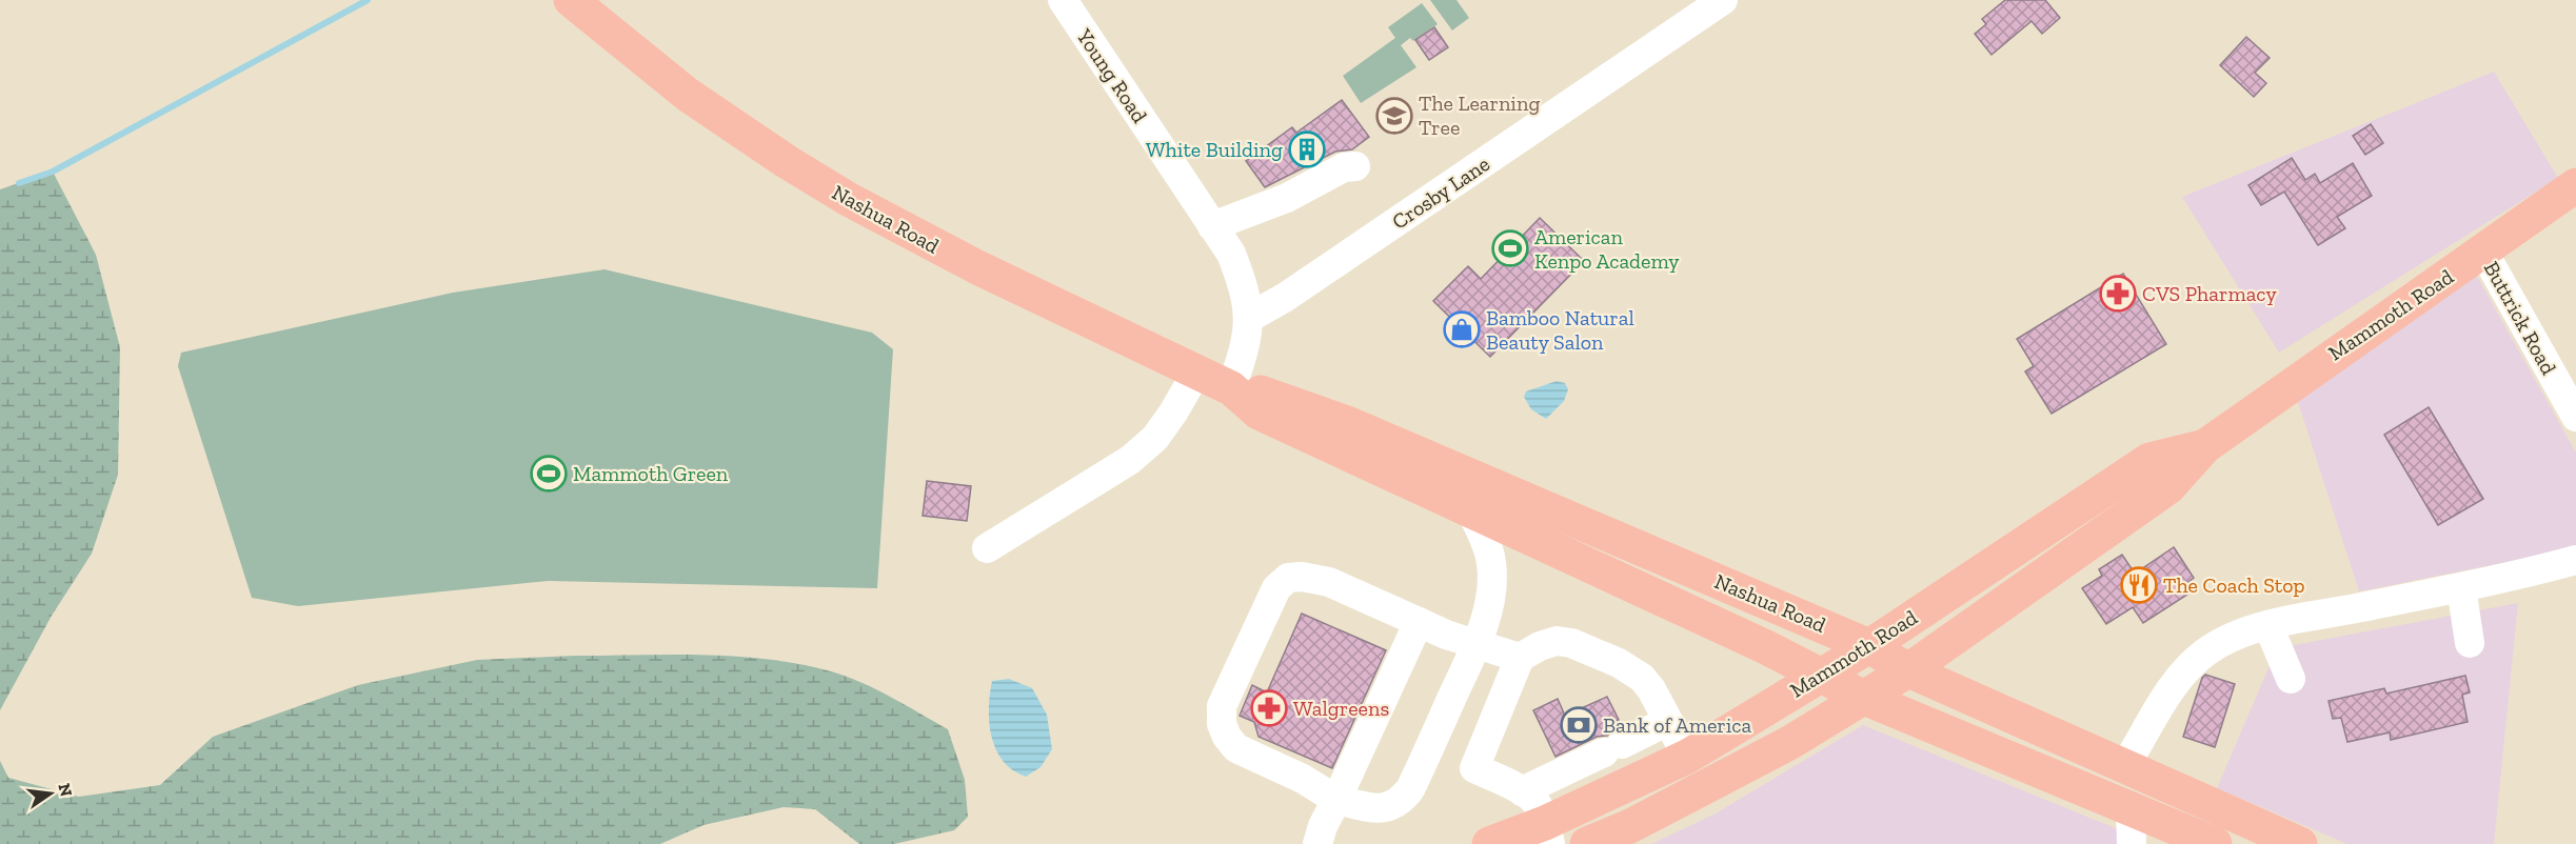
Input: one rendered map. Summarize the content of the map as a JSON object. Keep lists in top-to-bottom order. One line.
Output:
{"streets":{"main road":["Nashua Road","Mammoth Road"],"street":["Young Road","Crosby Lane","Buttrick Road"]},"crossings":[["Young Road","Crosby Lane"],["Young Road","Nashua Road"],["Nashua Road","Mammoth Road"],["Mammoth Road","Buttrick Road"]],"places":{"school or university":["The Learning Tree"],"building":["White Building"],"sports":["American Kenpo Academy","Mammoth Green"],"pharmacy":["CVS Pharmacy","Walgreens"],"shop":["Bamboo Natural Beauty Salon"],"restaurant":["The Coach Stop"],"bank":["Bank of America"]},"north":"right"}
